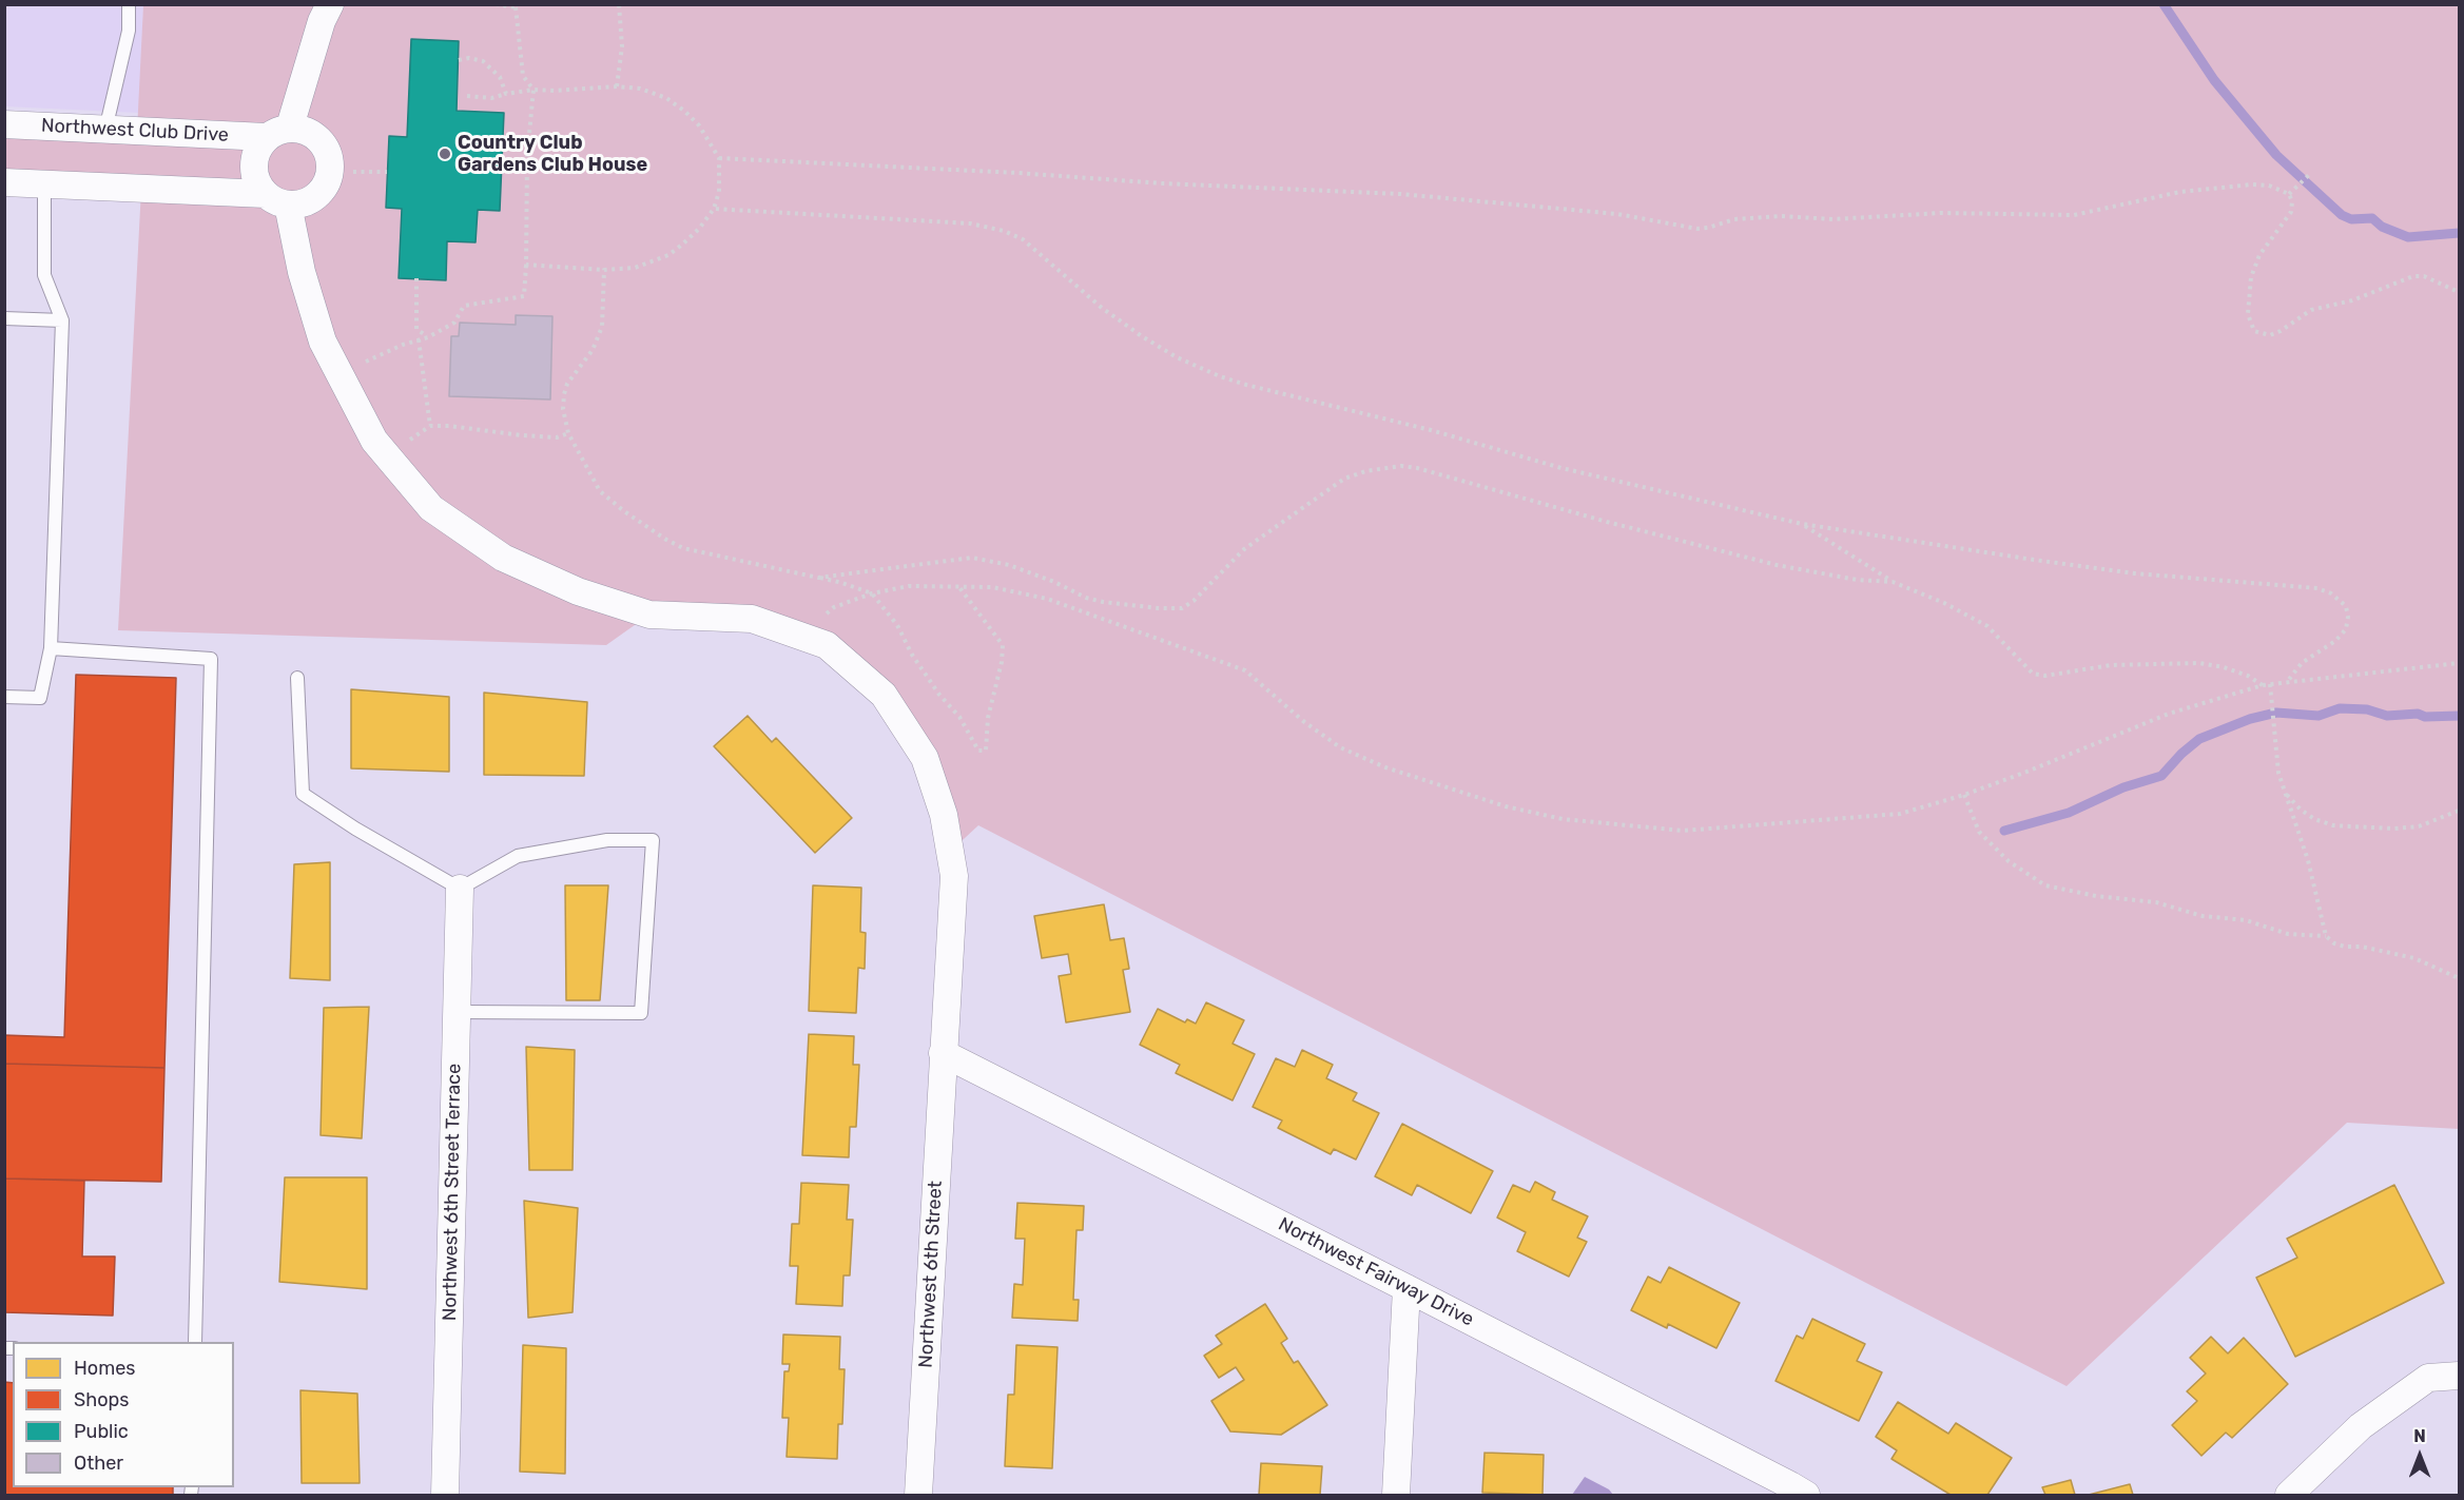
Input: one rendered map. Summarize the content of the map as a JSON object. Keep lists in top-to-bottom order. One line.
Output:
{"streets":{"street":["Northwest Club Drive","Northwest 6th Street Terrace","Northwest Fairway Drive","Northwest 6th Street"]},"crossings":[["Northwest Club Drive","Northwest 6th Street"],["Northwest Fairway Drive","Northwest 6th Street"]],"places":["Country Club Gardens Club House"],"legend":["Homes","Shops","Public","Other"],"north":"top"}
